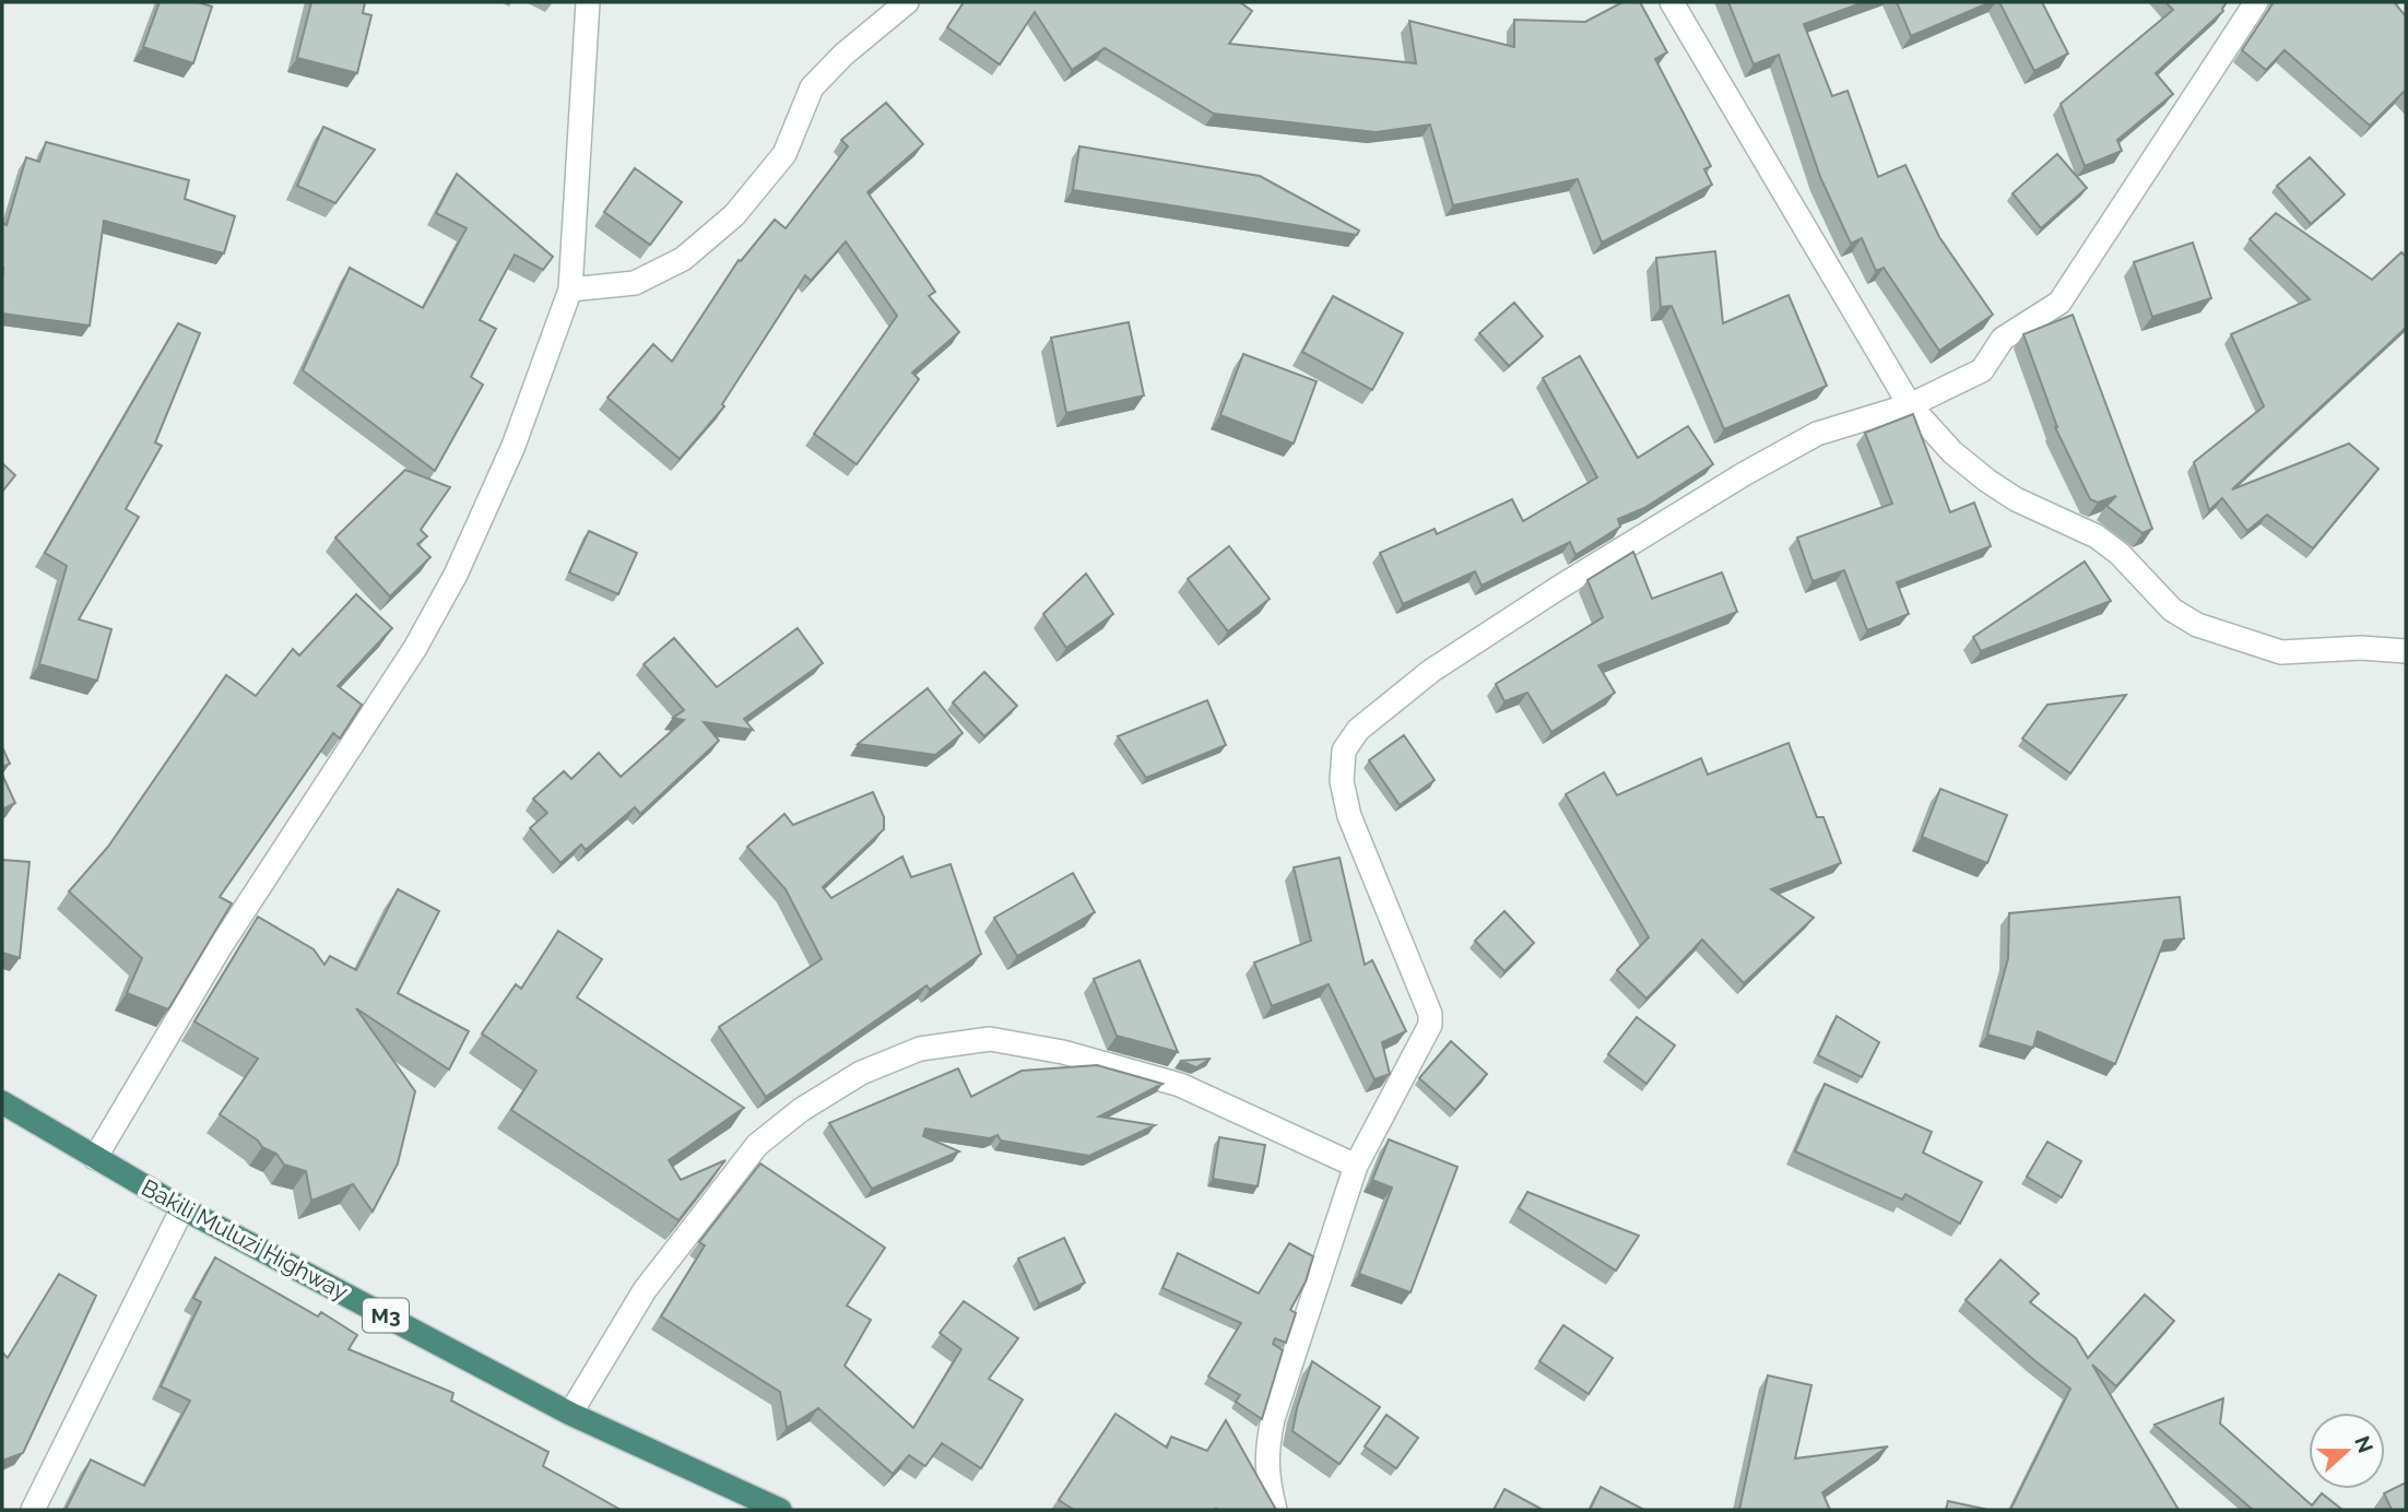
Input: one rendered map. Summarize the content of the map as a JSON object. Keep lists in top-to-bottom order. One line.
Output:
{"streets":{"highway":["Bakili Muluzi Highway","M3"]},"north":"right"}
